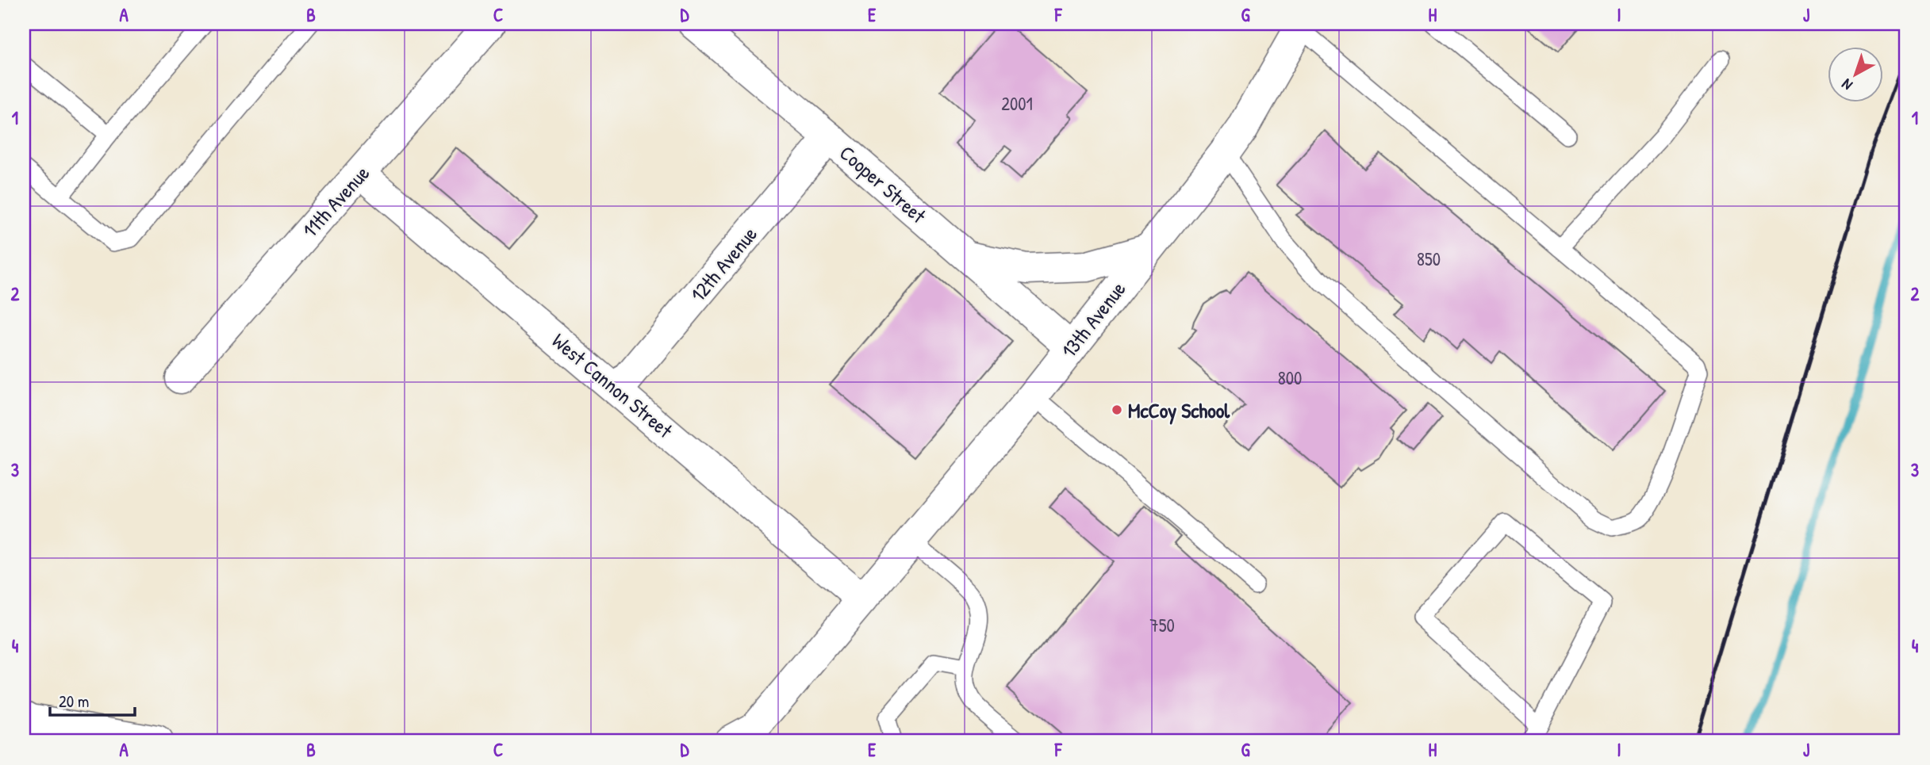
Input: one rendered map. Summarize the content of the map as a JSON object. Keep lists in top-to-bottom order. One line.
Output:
{"streets":{"street":["Cooper Street","11th Avenue","12th Avenue","13th Avenue","West Cannon Street"]},"crossings":[["Cooper Street","12th Avenue"],["Cooper Street","13th Avenue"],["11th Avenue","West Cannon Street"],["12th Avenue","West Cannon Street"],["13th Avenue","West Cannon Street"]],"places":["McCoy School"],"house_numbers":["2001","850","800","750"],"scale_bar":"20 m","north":"bottom left","grid":{"columns":["A","B","C","D","E","F","G","H","I","J"],"rows":["1","2","3","4"]}}
